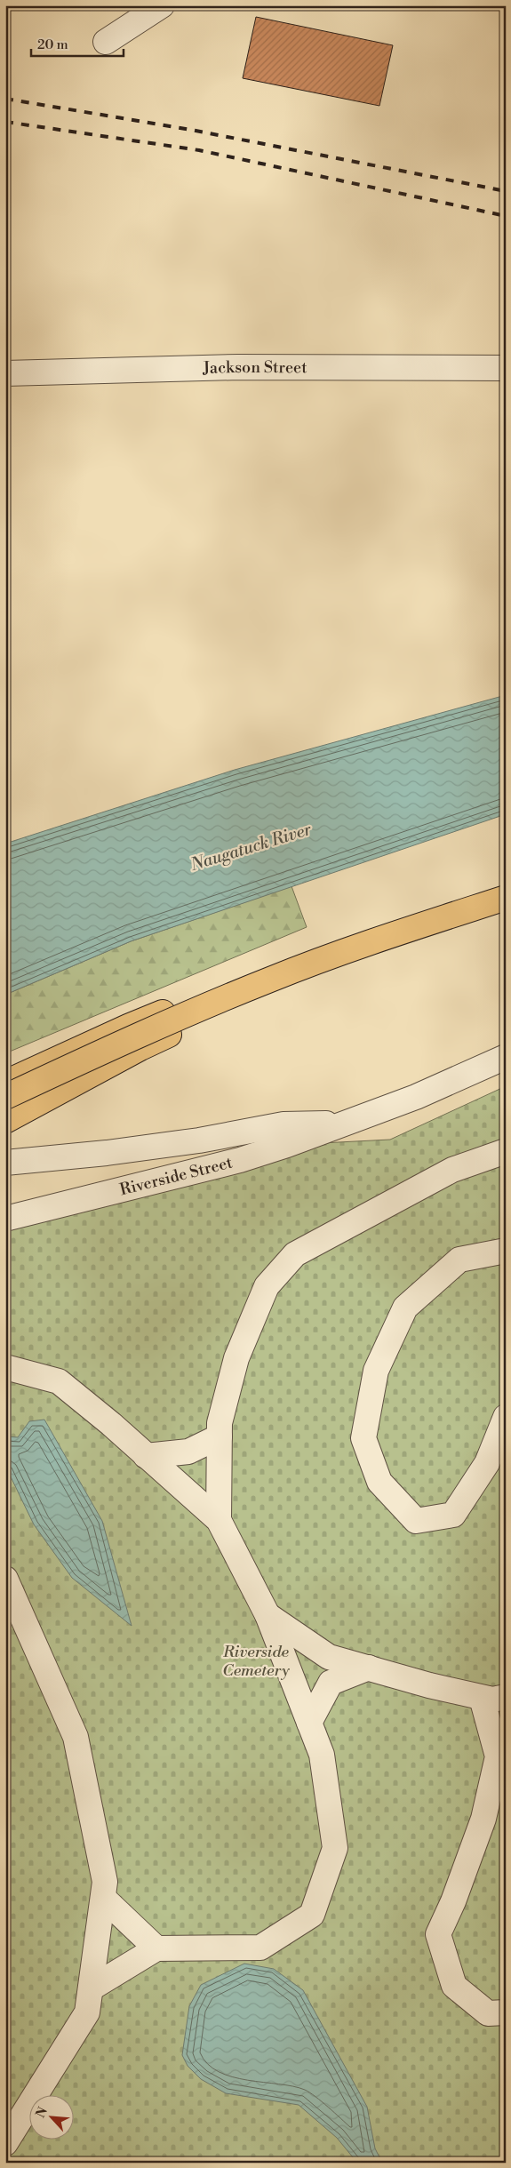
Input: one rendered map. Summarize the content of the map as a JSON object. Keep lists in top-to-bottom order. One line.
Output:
{"streets":{"street":["Jackson Street","Riverside Street"]},"water":["Naugatuck River"],"parks":["Riverside Cemetery"],"scale_bar":"20 m","north":"top left"}
